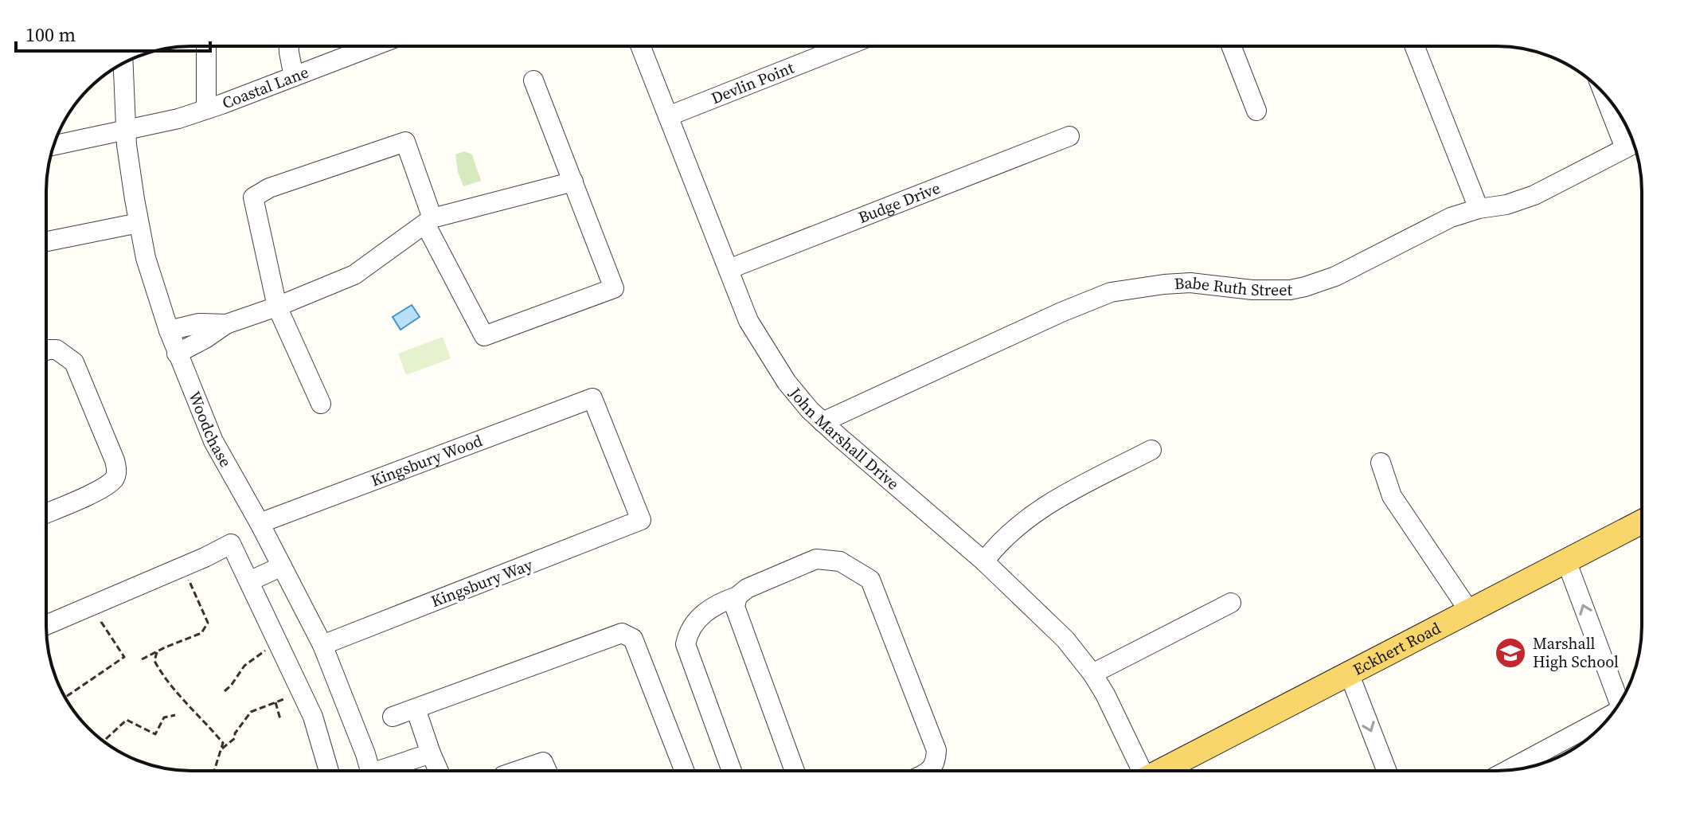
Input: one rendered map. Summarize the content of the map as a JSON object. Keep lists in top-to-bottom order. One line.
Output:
{"streets":{"main road":["Eckhert Road"],"street":["Devlin Point","Coastal Lane","Budge Drive","Babe Ruth Street","Woodchase","John Marshall Drive","Kingsbury Wood","Kingsbury Way"]},"crossings":[["Devlin Point","John Marshall Drive"],["Coastal Lane","Woodchase"],["Budge Drive","John Marshall Drive"],["Babe Ruth Street","John Marshall Drive"],["Woodchase","Kingsbury Wood"],["Woodchase","Kingsbury Way"],["Kingsbury Wood","Kingsbury Way"]],"places":{"school or university":["Marshall High School"]},"scale_bar":"100 m"}
